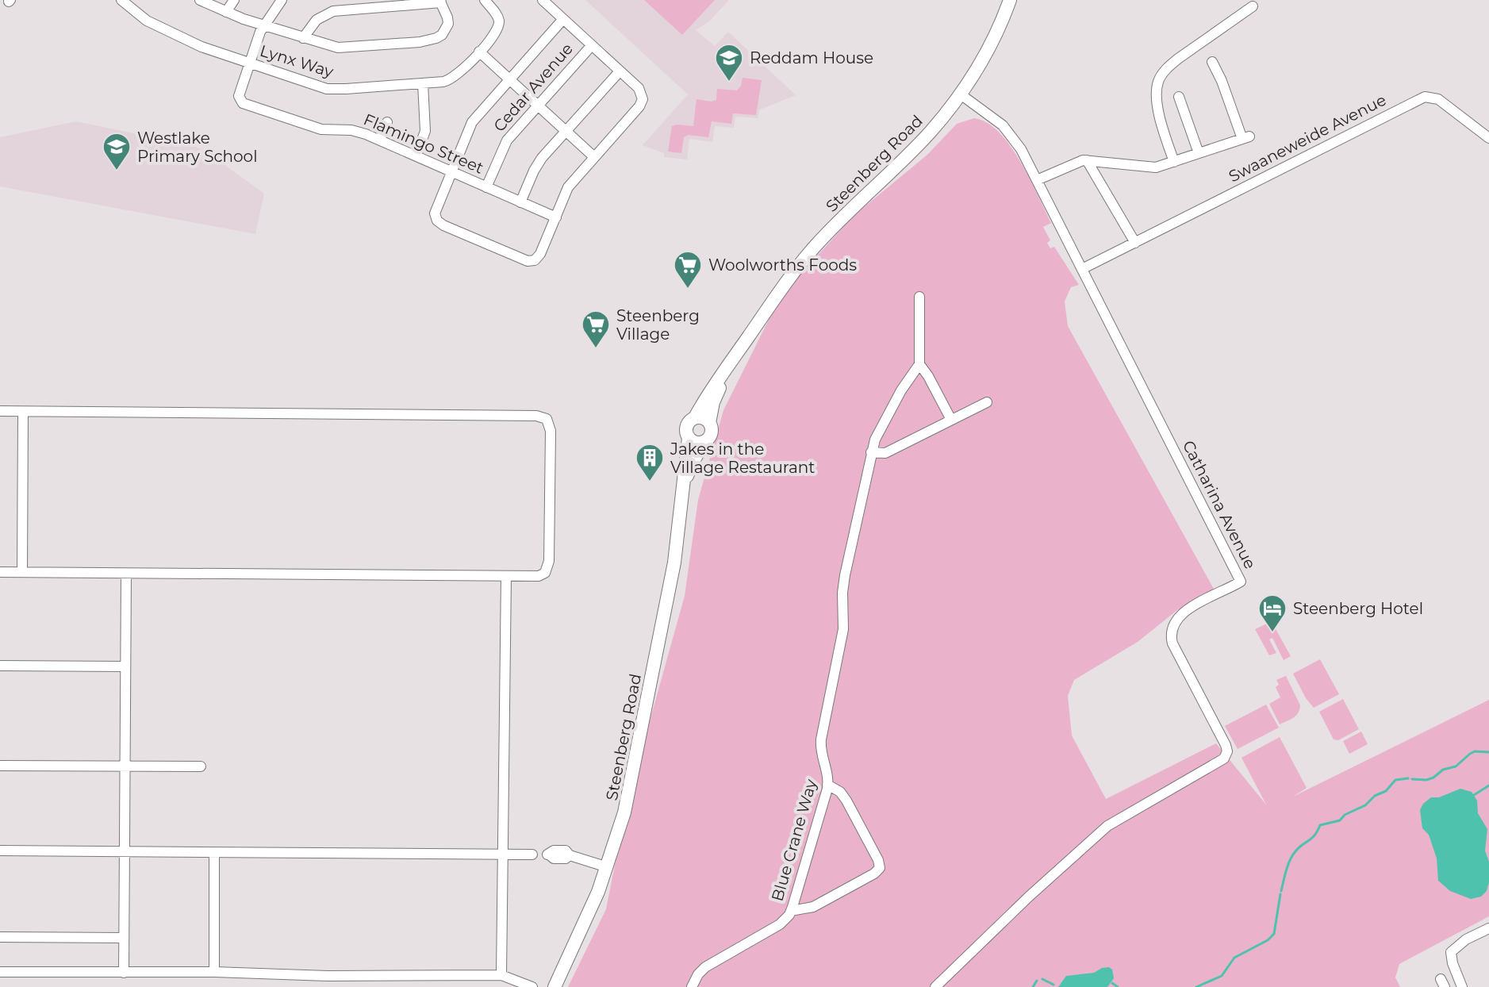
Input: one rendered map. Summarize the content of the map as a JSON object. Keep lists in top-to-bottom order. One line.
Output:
{"streets":{"main road":["Steenberg Road"],"street":["Lynx Way","Cedar Avenue","Swaaneweide Avenue","Flamingo Street","Catharina Avenue","Blue Crane Way"]},"crossings":[["Lynx Way","Flamingo Street"],["Cedar Avenue","Flamingo Street"],["Swaaneweide Avenue","Catharina Avenue"],["Steenberg Road","Catharina Avenue"]],"places":{"school or university":["Reddam House","Westlake Primary School"],"supermarket":["Woolworths Foods","Steenberg Village"],"building":["Jakes in the Village Restaurant"],"hotel":["Steenberg Hotel"]}}
